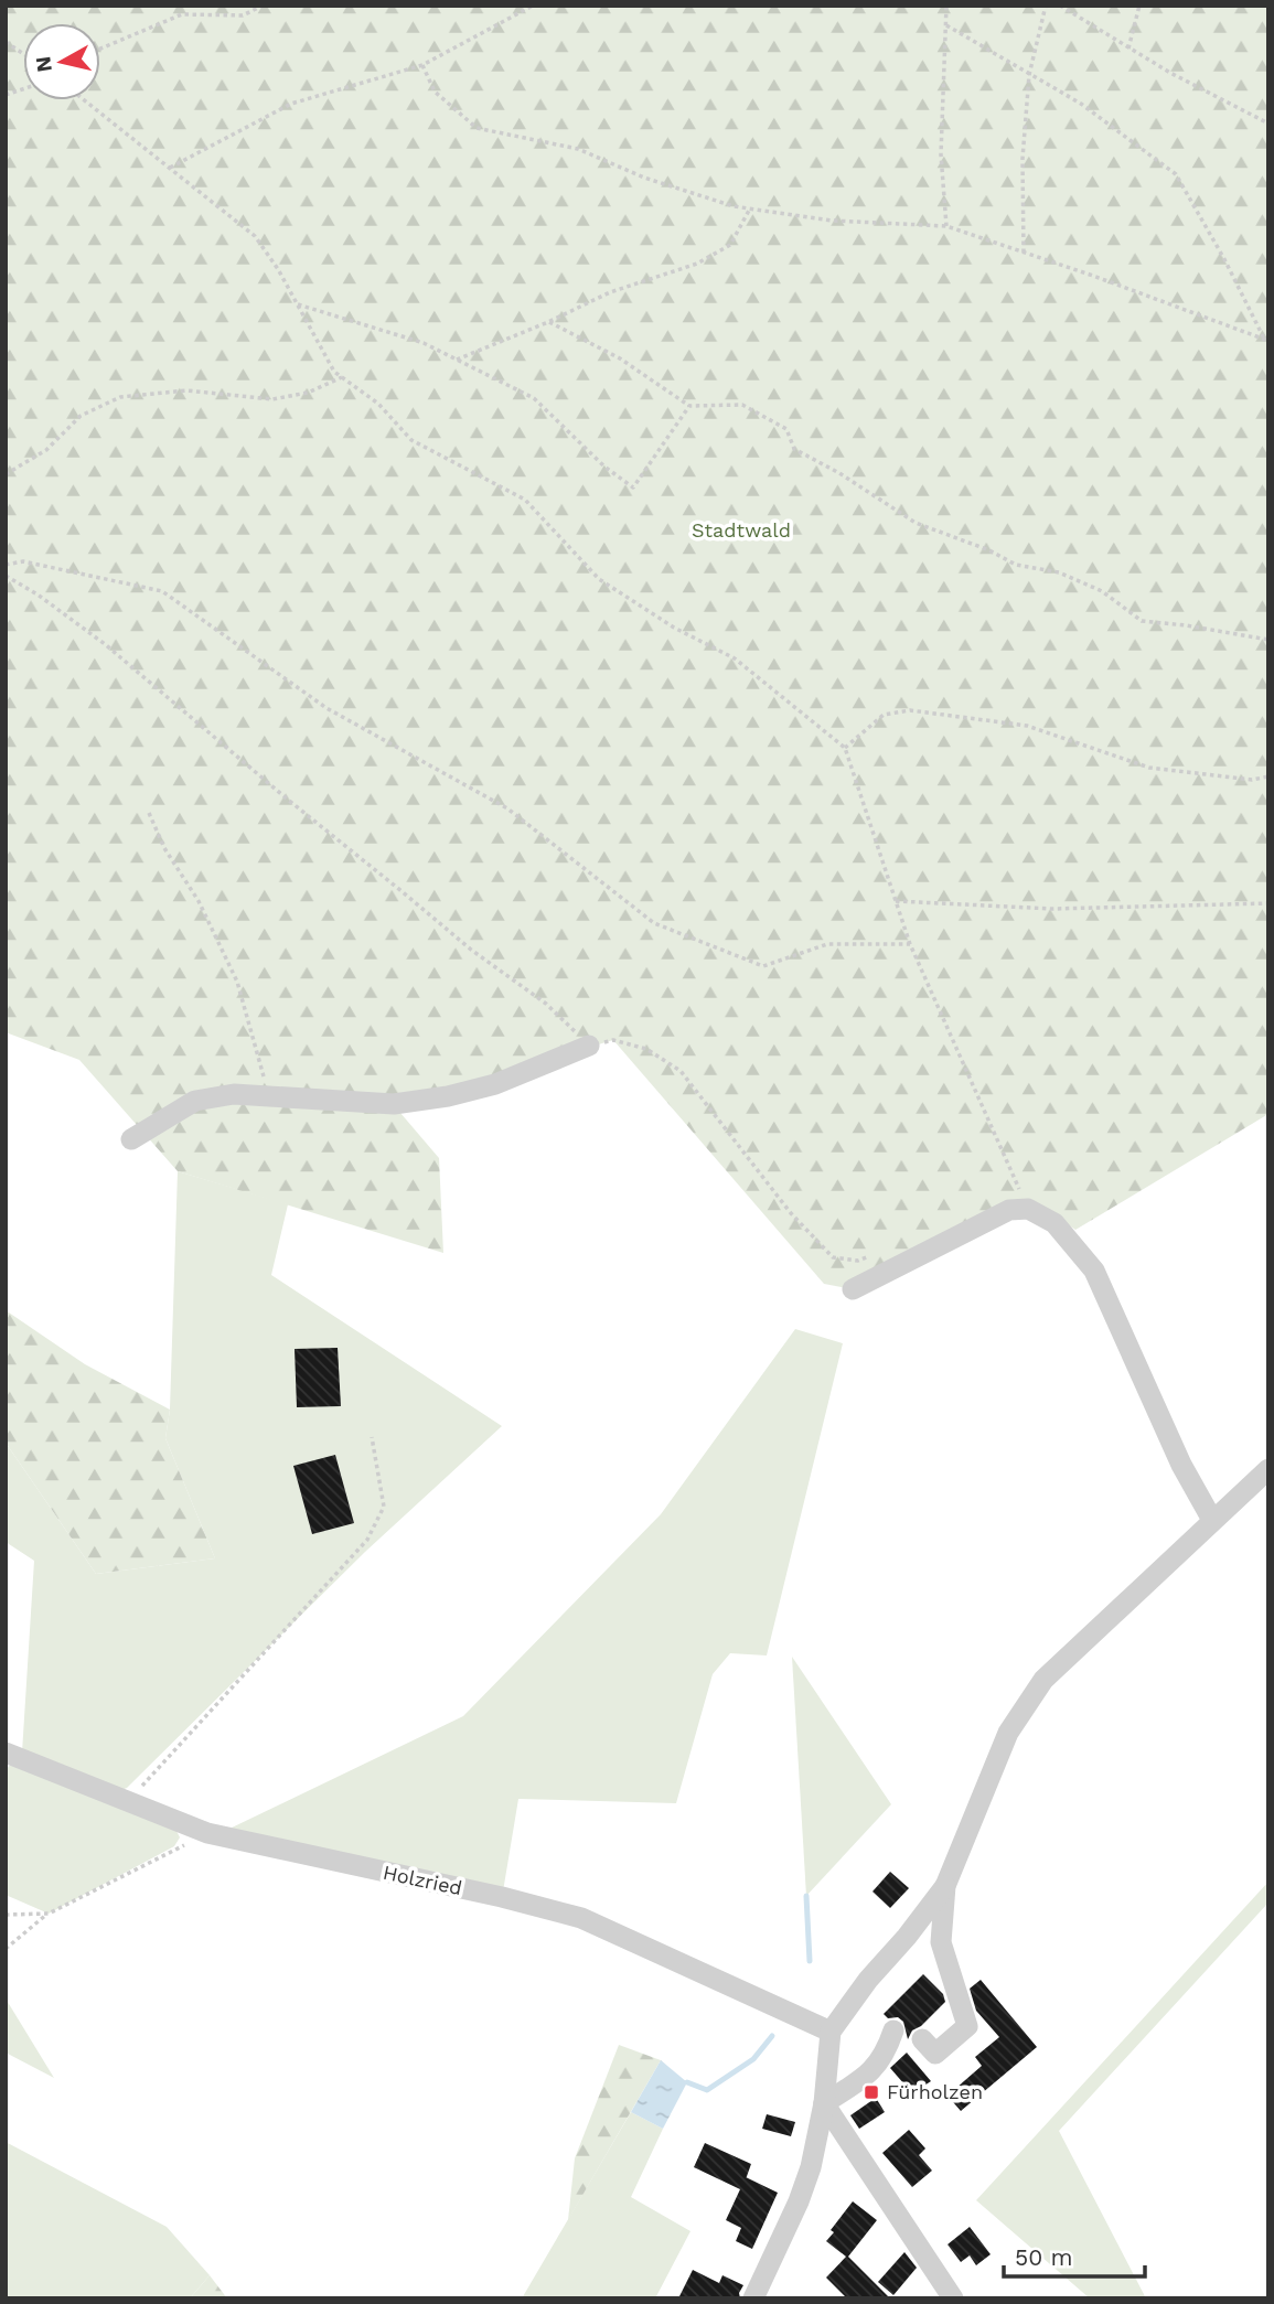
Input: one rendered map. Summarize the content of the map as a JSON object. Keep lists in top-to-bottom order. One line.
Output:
{"streets":{"street":["Holzried"]},"parks":["Stadtwald"],"places":{"transit":["Fürholzen"]},"scale_bar":"50 m","north":"left"}
